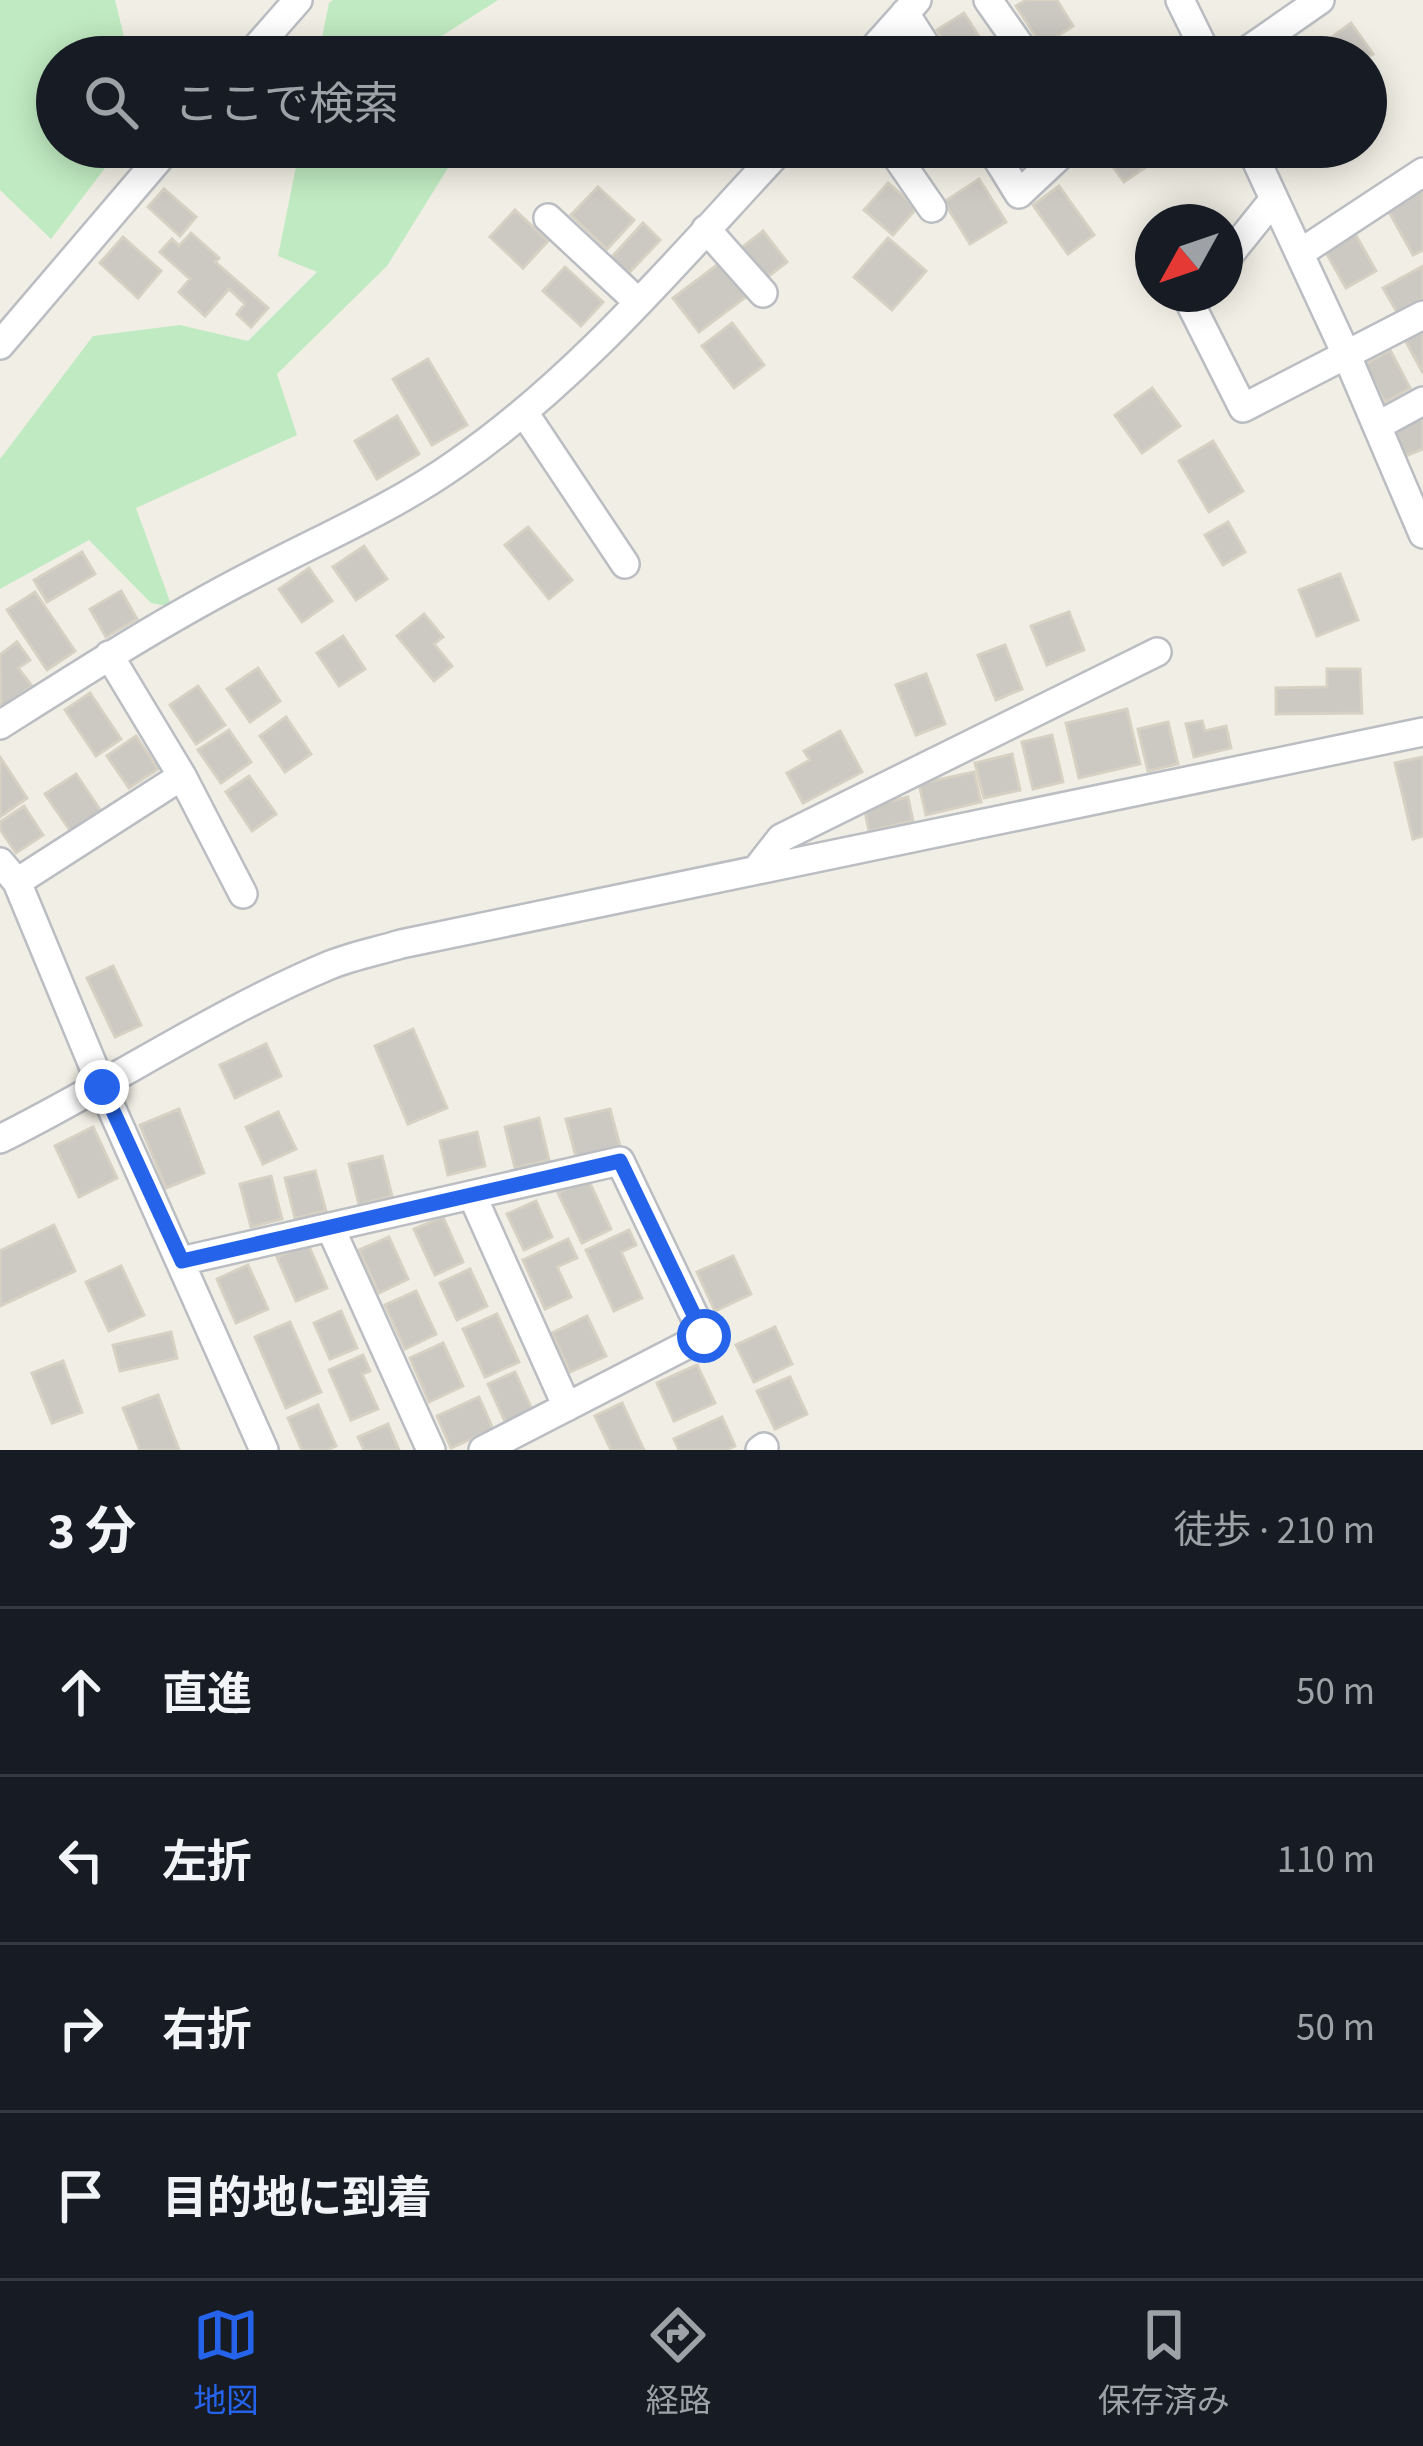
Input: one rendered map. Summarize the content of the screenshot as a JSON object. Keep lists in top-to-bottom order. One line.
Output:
{"north":"bottom left","page":{"search":"ここで検索","heading":["3 分","徒歩 · 210 m"],"list":[["直進","50 m"],["左折","110 m"],["右折","50 m"],"目的地に到着"],"nav":["地図","経路","保存済み"]}}
